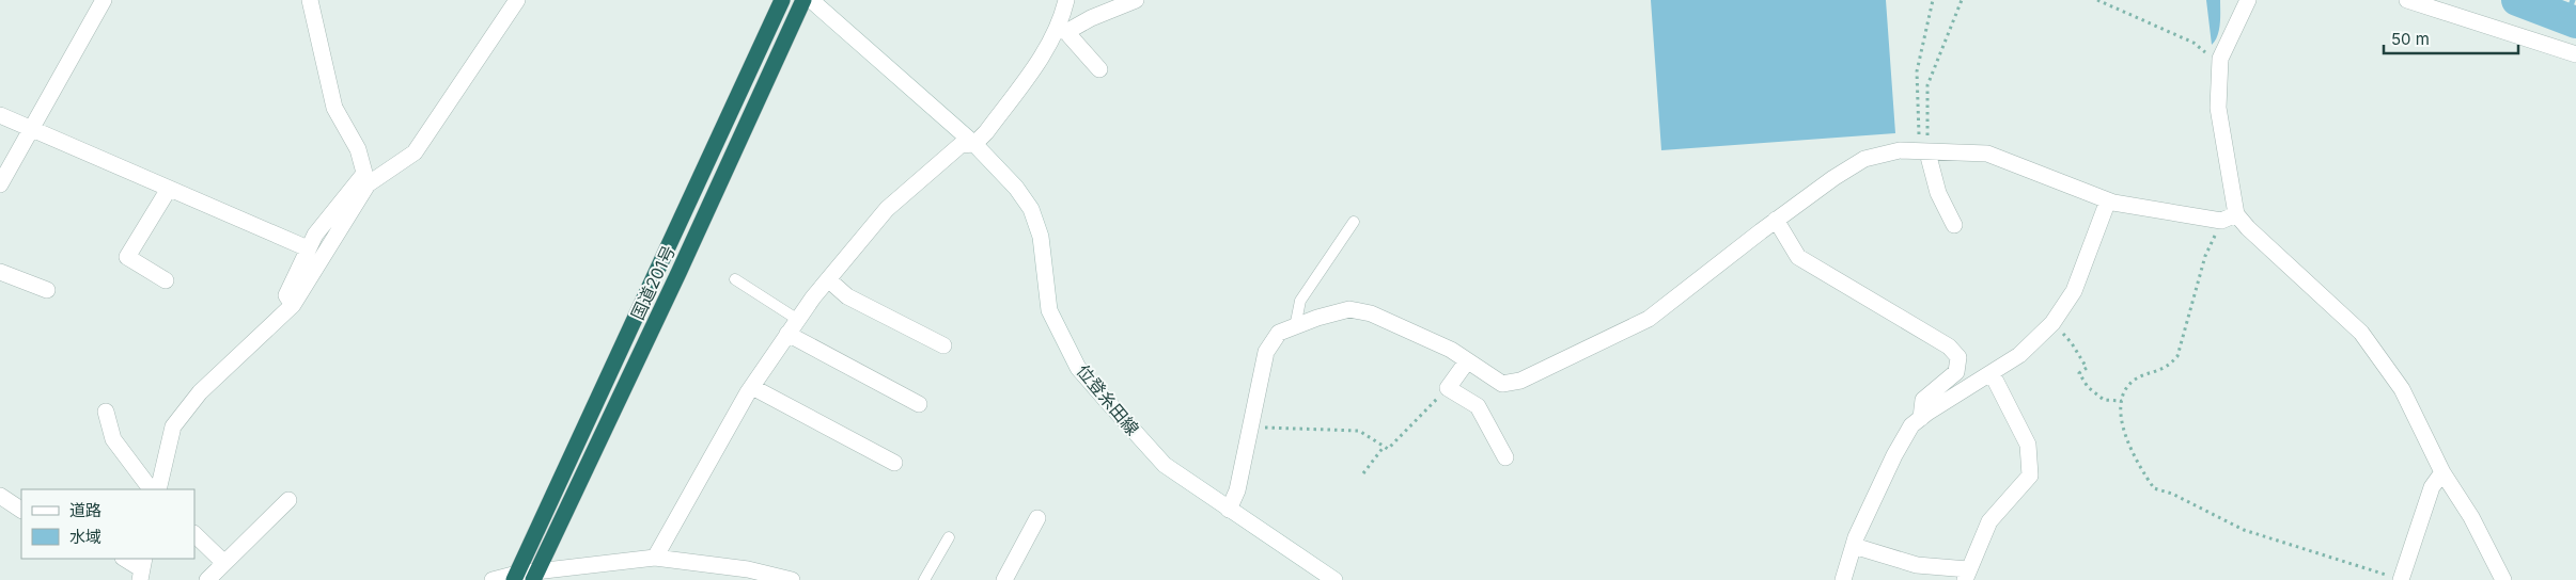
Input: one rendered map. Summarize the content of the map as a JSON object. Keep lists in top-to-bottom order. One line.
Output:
{"streets":{"highway":["国道201号"],"street":["位登糸田線"]},"legend":["道路","水域"],"scale_bar":"50 m"}
